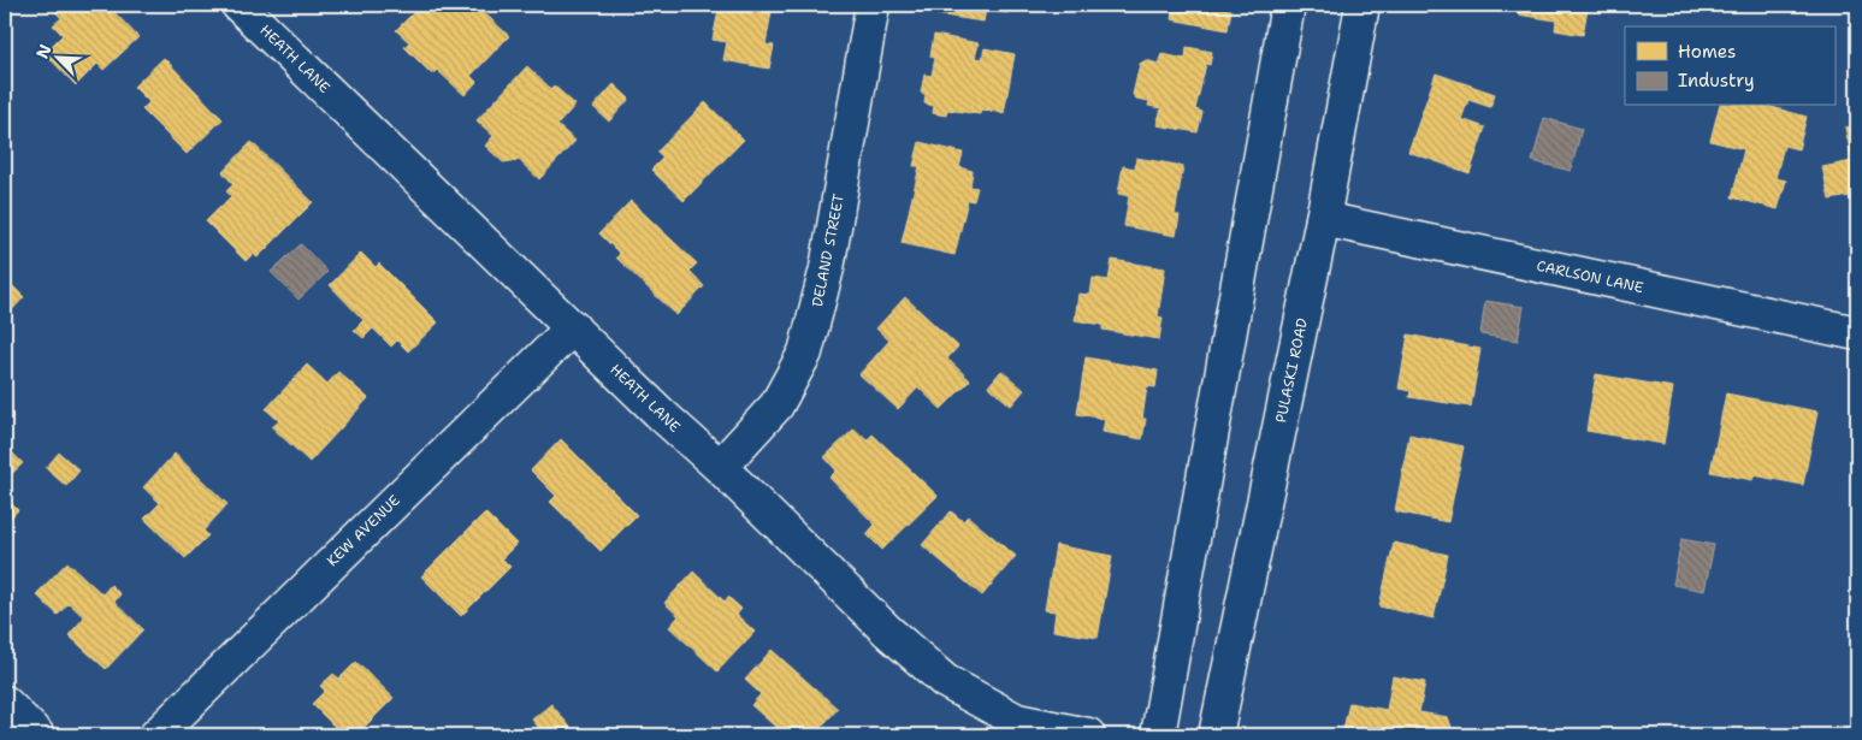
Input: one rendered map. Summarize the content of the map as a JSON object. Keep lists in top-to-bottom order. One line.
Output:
{"streets":{"street":["HEATH LANE","DELAND STREET","CARLSON LANE","PULASKI ROAD","KEW AVENUE"]},"crossings":[["HEATH LANE","DELAND STREET"],["HEATH LANE","KEW AVENUE"],["CARLSON LANE","PULASKI ROAD"]],"legend":["Homes","Industry"],"north":"top left"}
